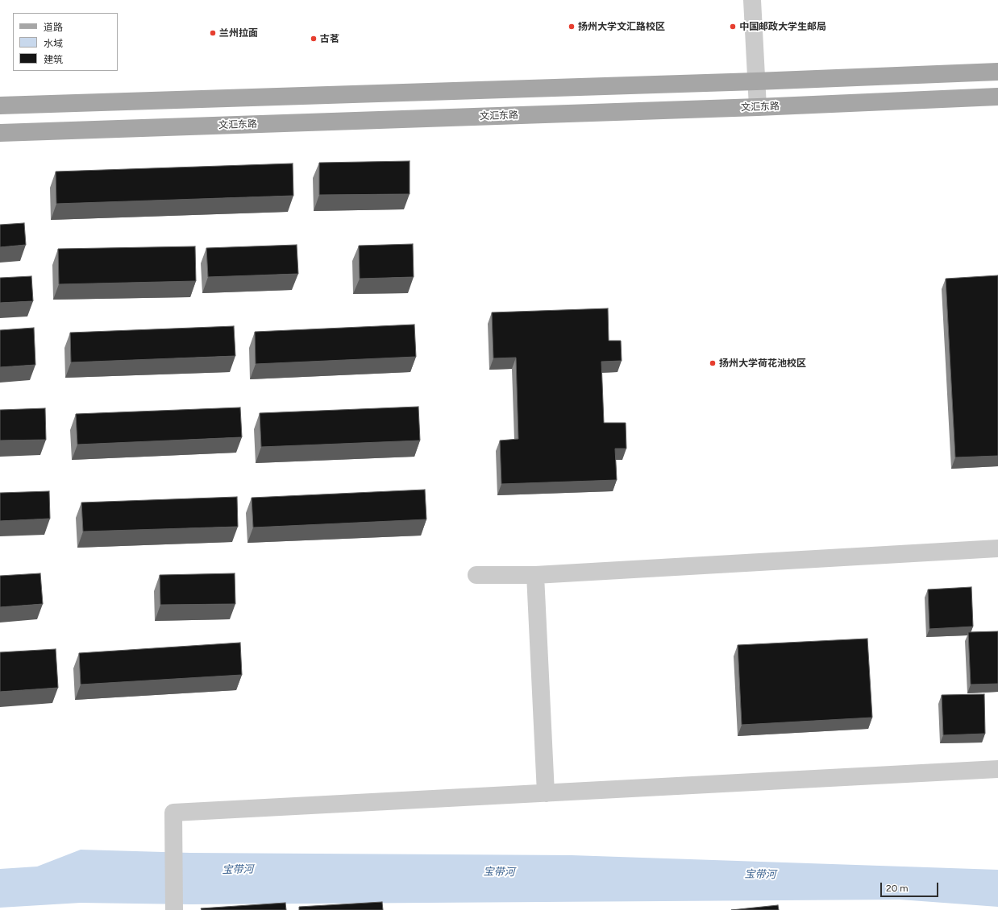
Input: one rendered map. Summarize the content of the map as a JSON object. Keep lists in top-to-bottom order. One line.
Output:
{"streets":{"main road":["文汇东路"]},"water":["宝带河"],"places":["扬州大学文汇路校区","中国邮政大学生邮局","兰州拉面","古茗","扬州大学荷花池校区"],"legend":["道路","水域","建筑"],"scale_bar":"20 m"}
